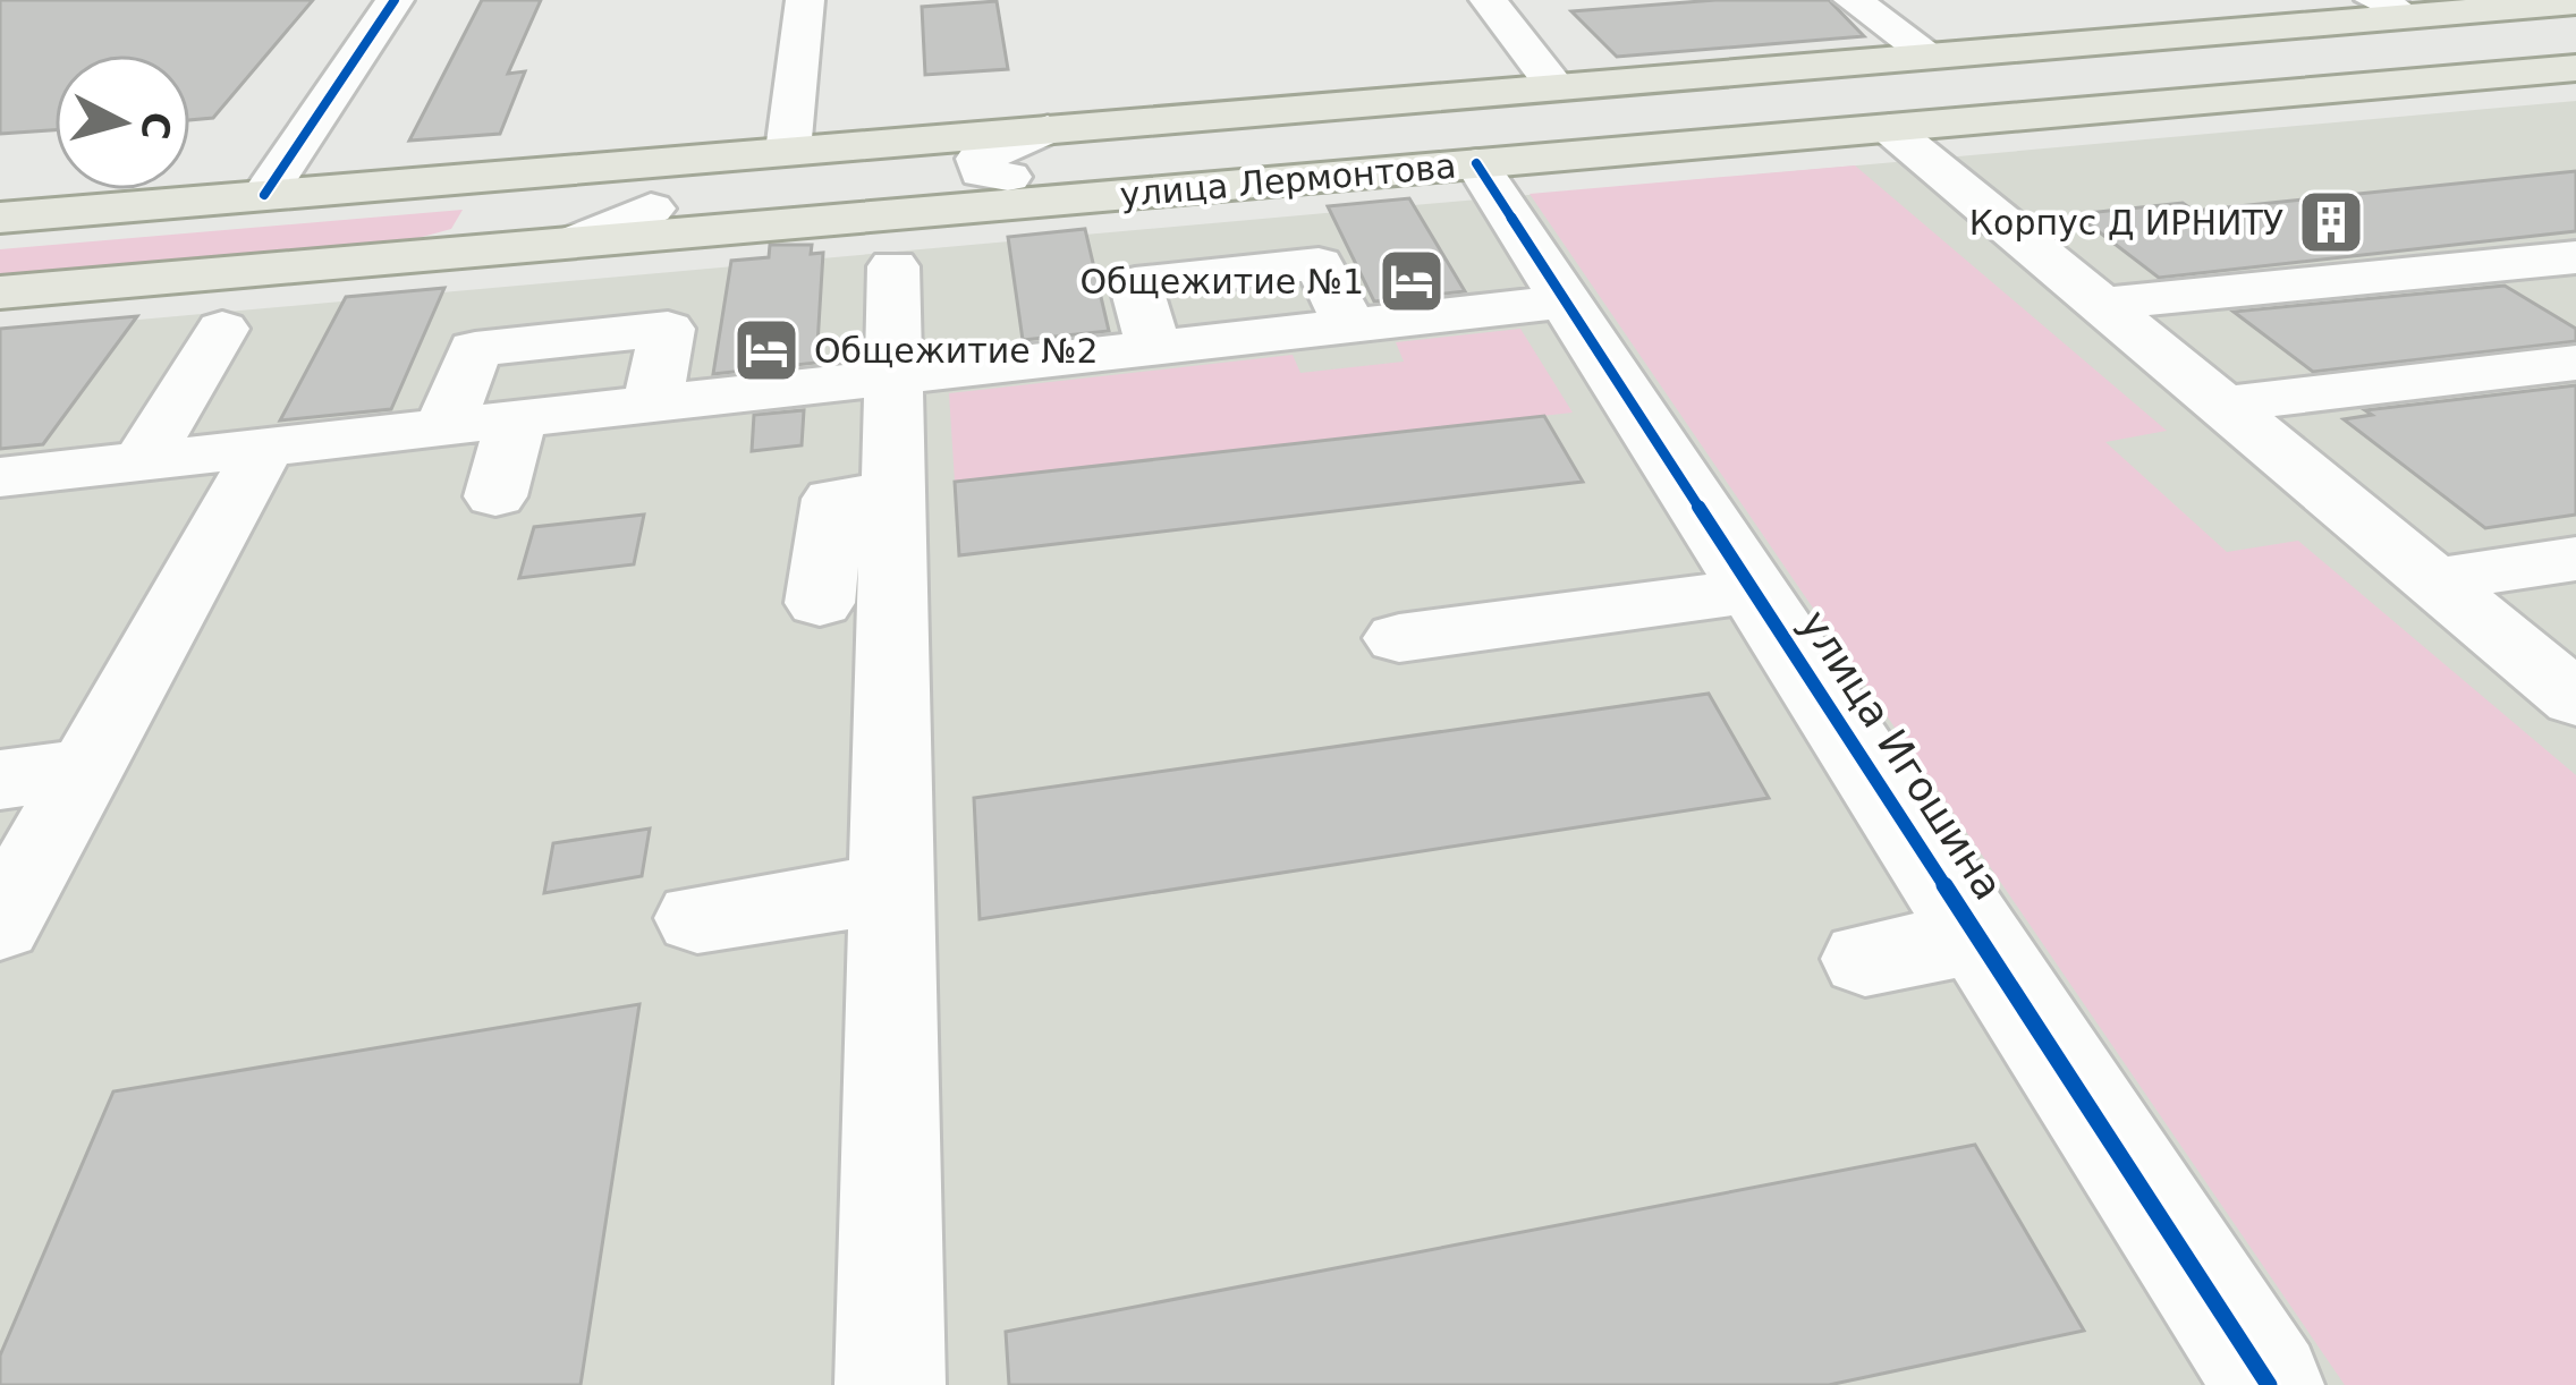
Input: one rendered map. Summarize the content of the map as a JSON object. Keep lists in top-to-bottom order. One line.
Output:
{"streets":{"main road":["улица Лермонтова"],"street":["улица Игошина"]},"crossings":[["улица Лермонтова","улица Игошина"]],"places":{"building":["Корпус Д ИРНИТУ"],"hotel":["Общежитие №1","Общежитие №2"]},"north":"right"}
